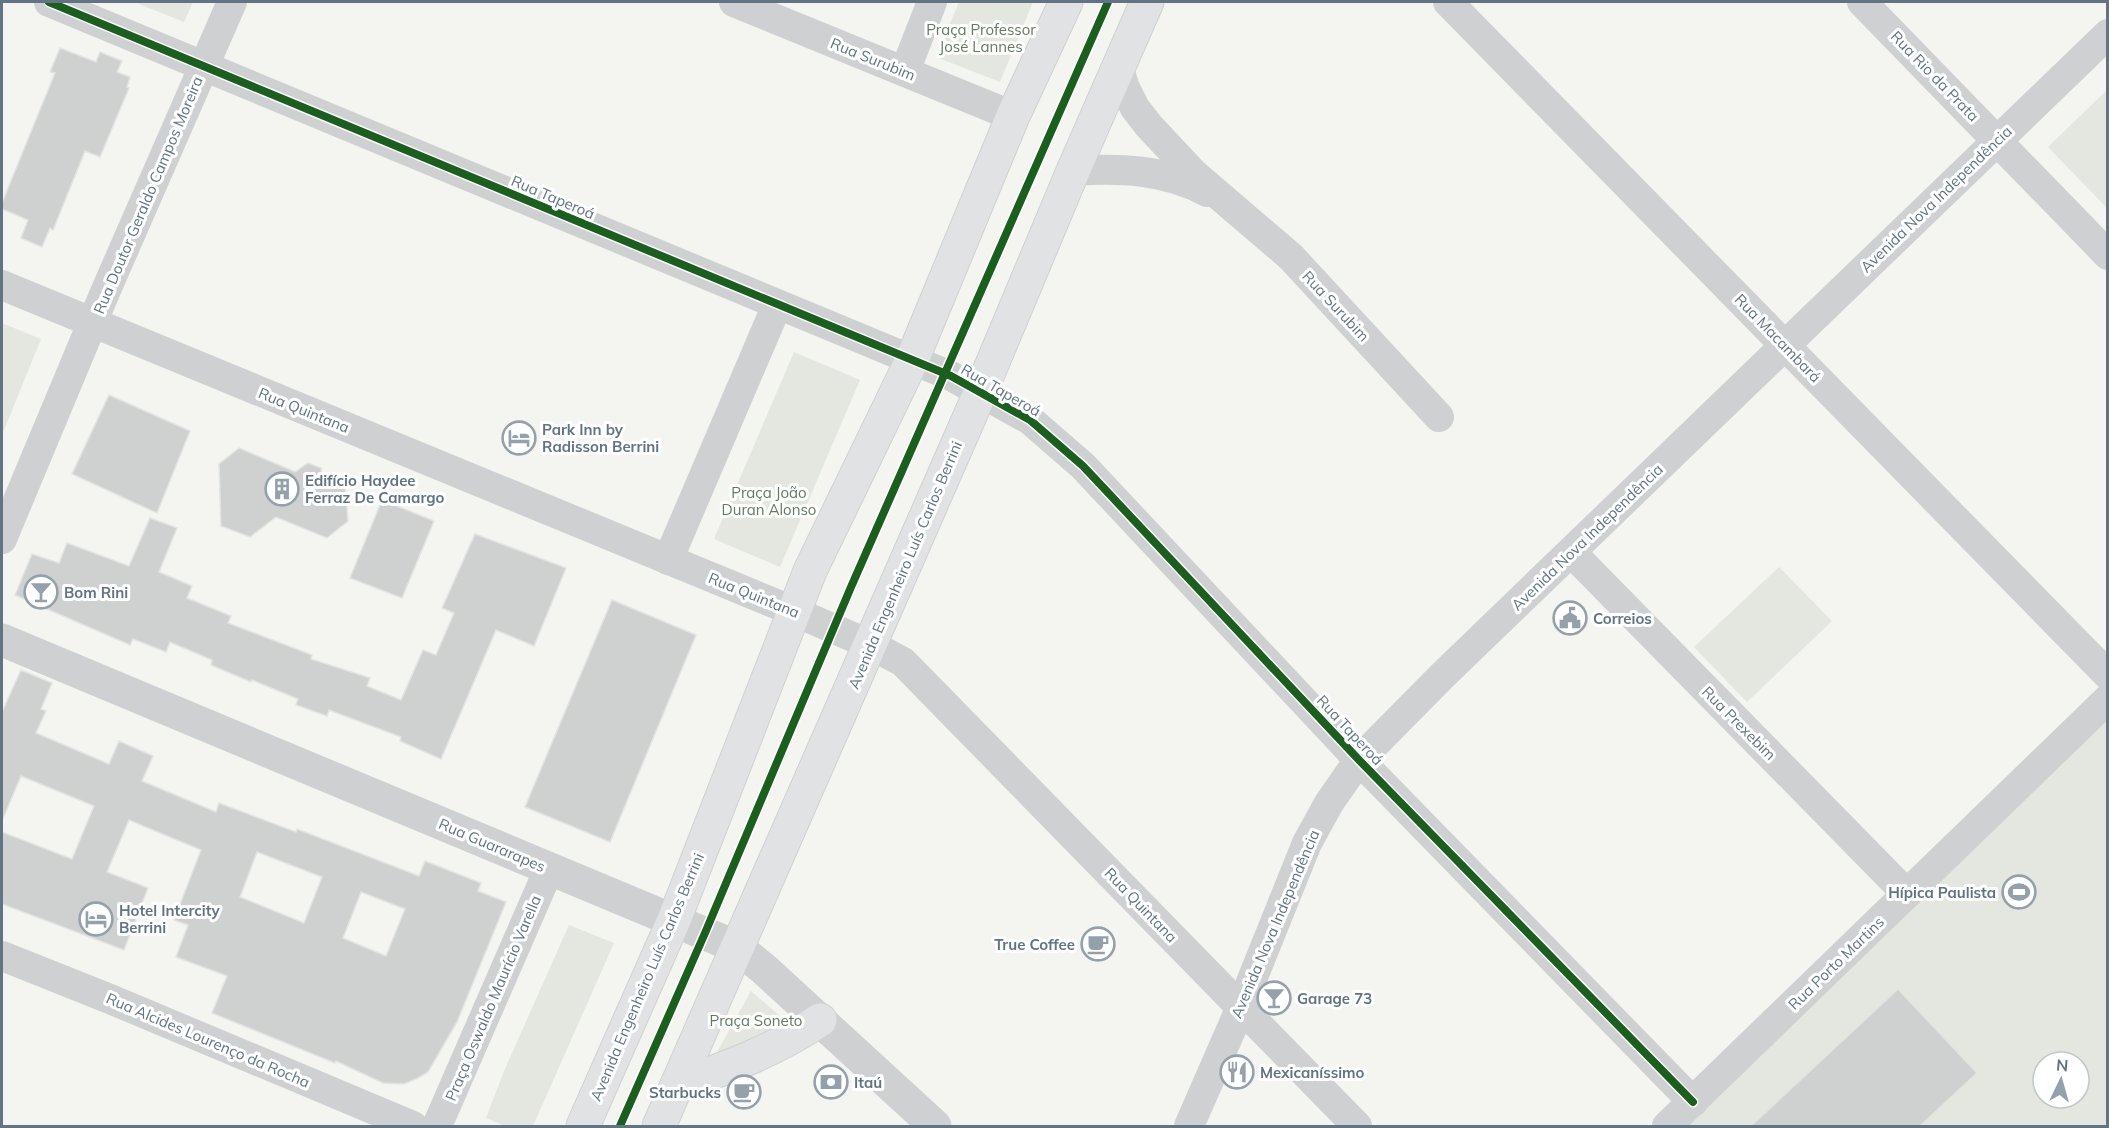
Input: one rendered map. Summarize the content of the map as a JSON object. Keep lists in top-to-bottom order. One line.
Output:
{"streets":{"main road":["Avenida Engenheiro Luís Carlos Berrini"],"street":["Rua Surubim","Rua Rio da Prata","Rua Doutor Geraldo Campos Moreira","Rua Taperoá","Avenida Nova Independência","Rua Macambará","Rua Quintana","Rua Prexebim","Rua Guararapes","Rua Porto Martins","Praça Oswaldo Maurício Varella","Rua Alcides Lourenço da Rocha"]},"crossings":[["Rua Surubim","Avenida Engenheiro Luís Carlos Berrini"],["Rua Rio da Prata","Avenida Nova Independência"],["Rua Doutor Geraldo Campos Moreira","Rua Taperoá"],["Rua Doutor Geraldo Campos Moreira","Rua Quintana"],["Rua Taperoá","Avenida Nova Independência"],["Rua Taperoá","Avenida Engenheiro Luís Carlos Berrini"],["Rua Taperoá","Rua Porto Martins"],["Avenida Nova Independência","Rua Macambará"],["Avenida Nova Independência","Rua Quintana"],["Avenida Nova Independência","Rua Prexebim"],["Rua Quintana","Avenida Engenheiro Luís Carlos Berrini"],["Avenida Engenheiro Luís Carlos Berrini","Rua Guararapes"],["Rua Prexebim","Rua Porto Martins"],["Rua Guararapes","Praça Oswaldo Maurício Varella"]],"parks":["Praça Professor José Lannes","Praça João Duran Alonso","Praça Soneto"],"places":{"hotel":["Park Inn by Radisson Berrini","Hotel Intercity Berrini"],"building":["Edifício Haydee Ferraz De Camargo"],"bar":["Bom Rini","Garage 73"],"public building":["Correios"],"sports":["Hípica Paulista"],"cafe":["True Coffee","Starbucks"],"restaurant":["Mexicaníssimo"],"bank":["Itaú"]},"north":"top"}
